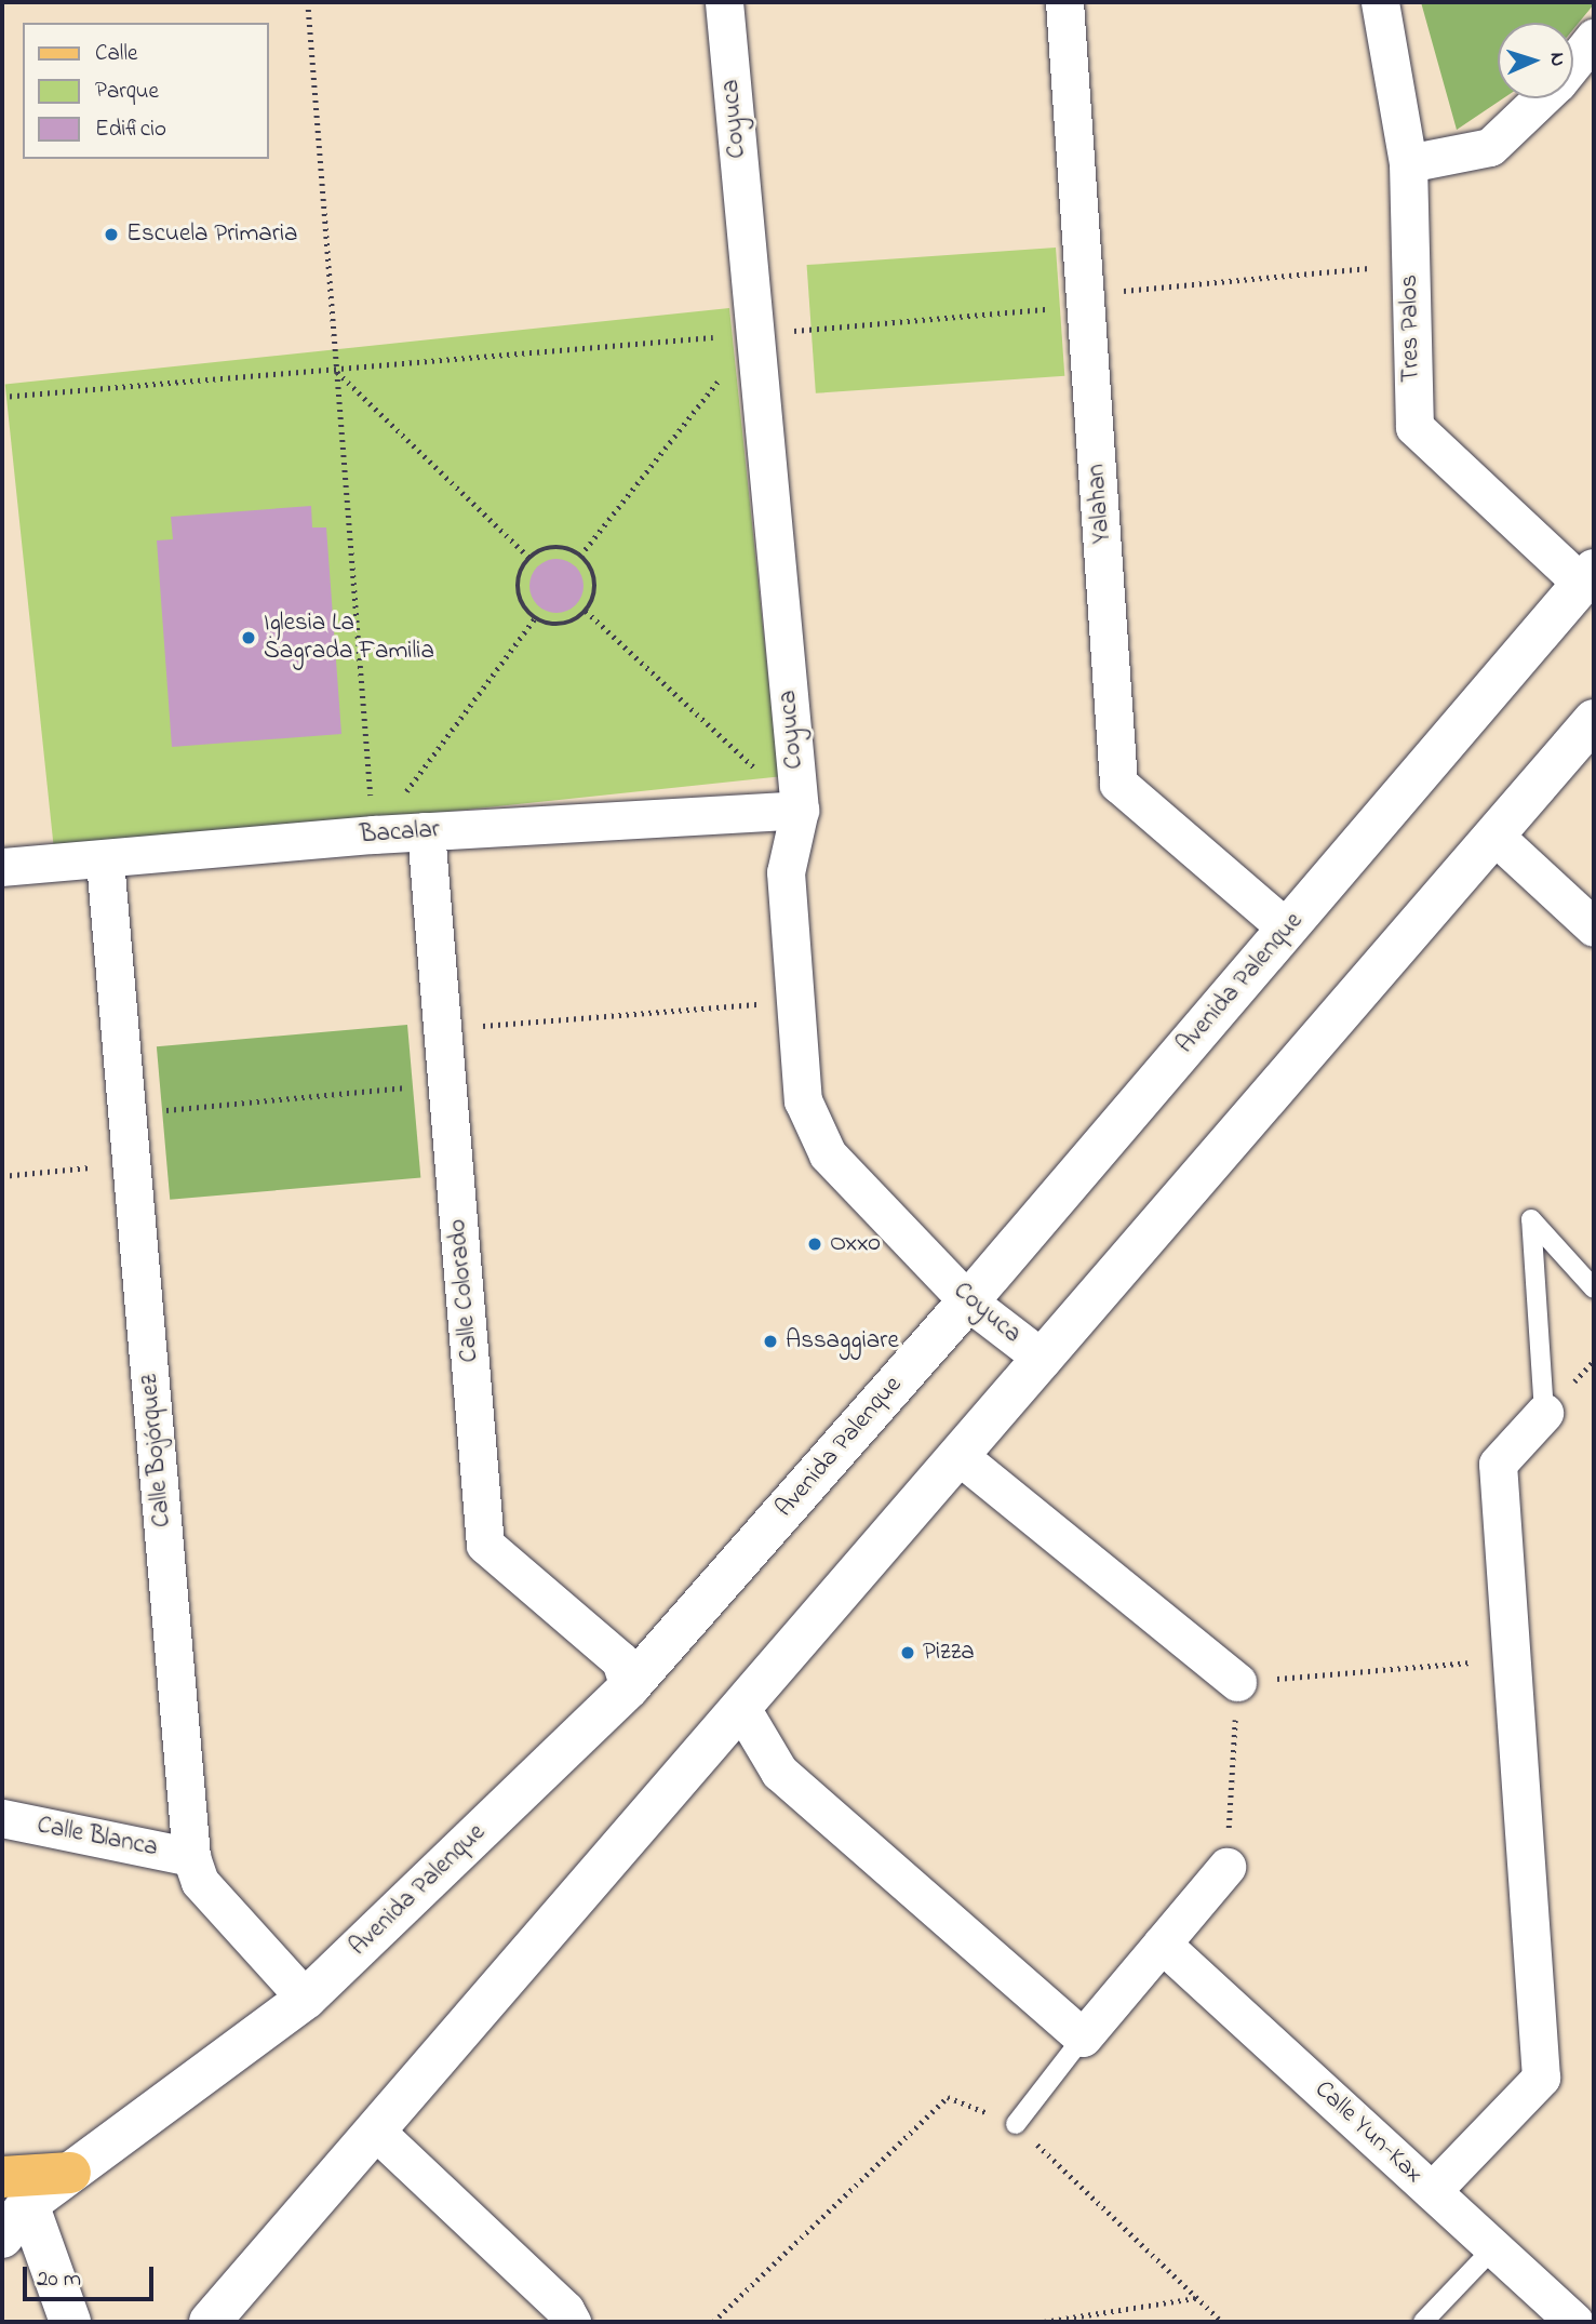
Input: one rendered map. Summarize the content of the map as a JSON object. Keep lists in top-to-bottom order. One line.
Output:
{"streets":{"street":["Coyuca","Tres Palos","Yalahan","Bacalar","Avenida Palenque","Calle Colorado","Calle Bojórquez","Calle Blanca","Calle Yun-Kax"]},"crossings":[["Coyuca","Bacalar"],["Coyuca","Avenida Palenque"],["Tres Palos","Avenida Palenque"],["Yalahan","Avenida Palenque"],["Bacalar","Calle Colorado"],["Bacalar","Calle Bojórquez"],["Avenida Palenque","Calle Colorado"],["Avenida Palenque","Calle Bojórquez"],["Calle Bojórquez","Calle Blanca"]],"places":["Escuela Primaria","Iglesia La Sagrada Familia","Oxxo","Assaggiare","Pizza"],"legend":["Calle","Parque","Edificio"],"scale_bar":"20 m","north":"right"}
